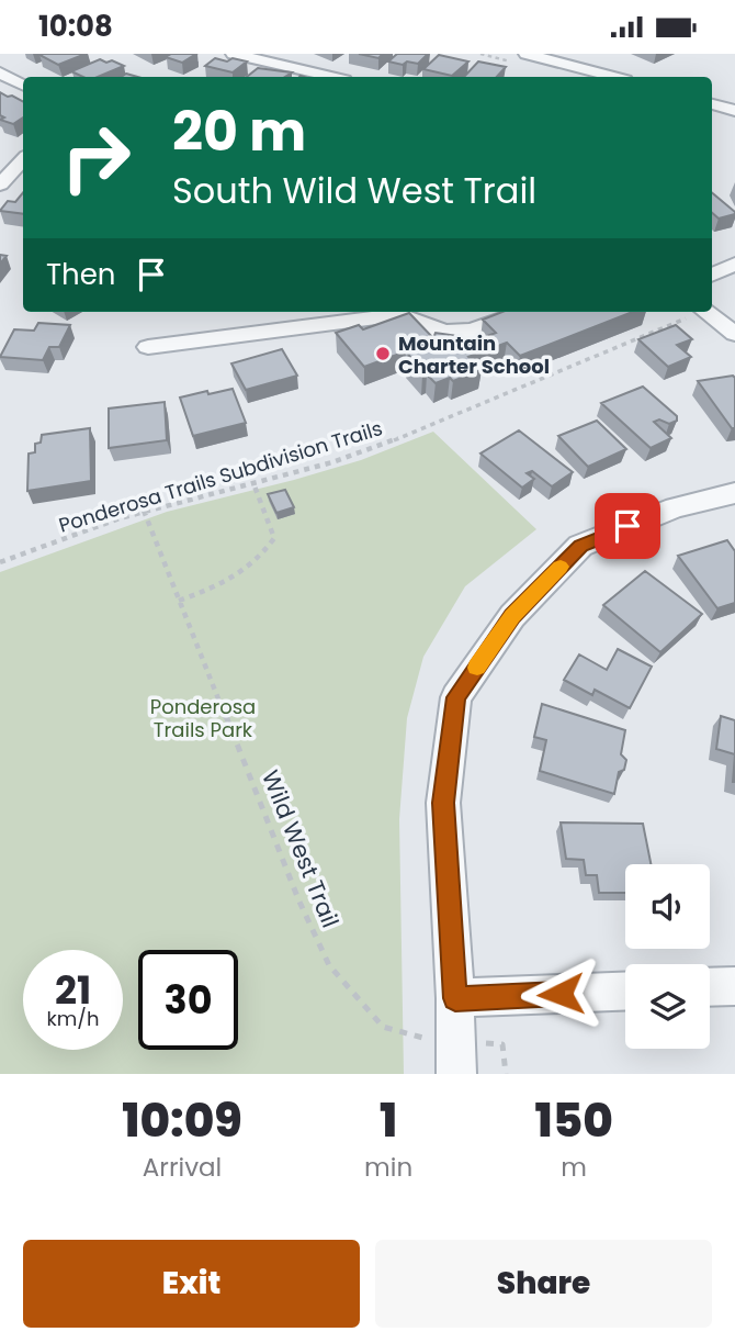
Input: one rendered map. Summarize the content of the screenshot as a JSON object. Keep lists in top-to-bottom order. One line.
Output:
{"streets":{"path":["Ponderosa Trails Subdivision Trails","Wild West Trail"]},"crossings":[["Ponderosa Trails Subdivision Trails","Wild West Trail"]],"parks":["Ponderosa Trails Park"],"places":["Mountain Charter School"],"page":{"status":"10:08","turn":["20 m","South Wild West Trail"],"then":"Then","speed":"21 km/h","limit":"30","eta":["10:09","Arrival","1","min","150","m"],"buttons":["Exit","Share"]}}
